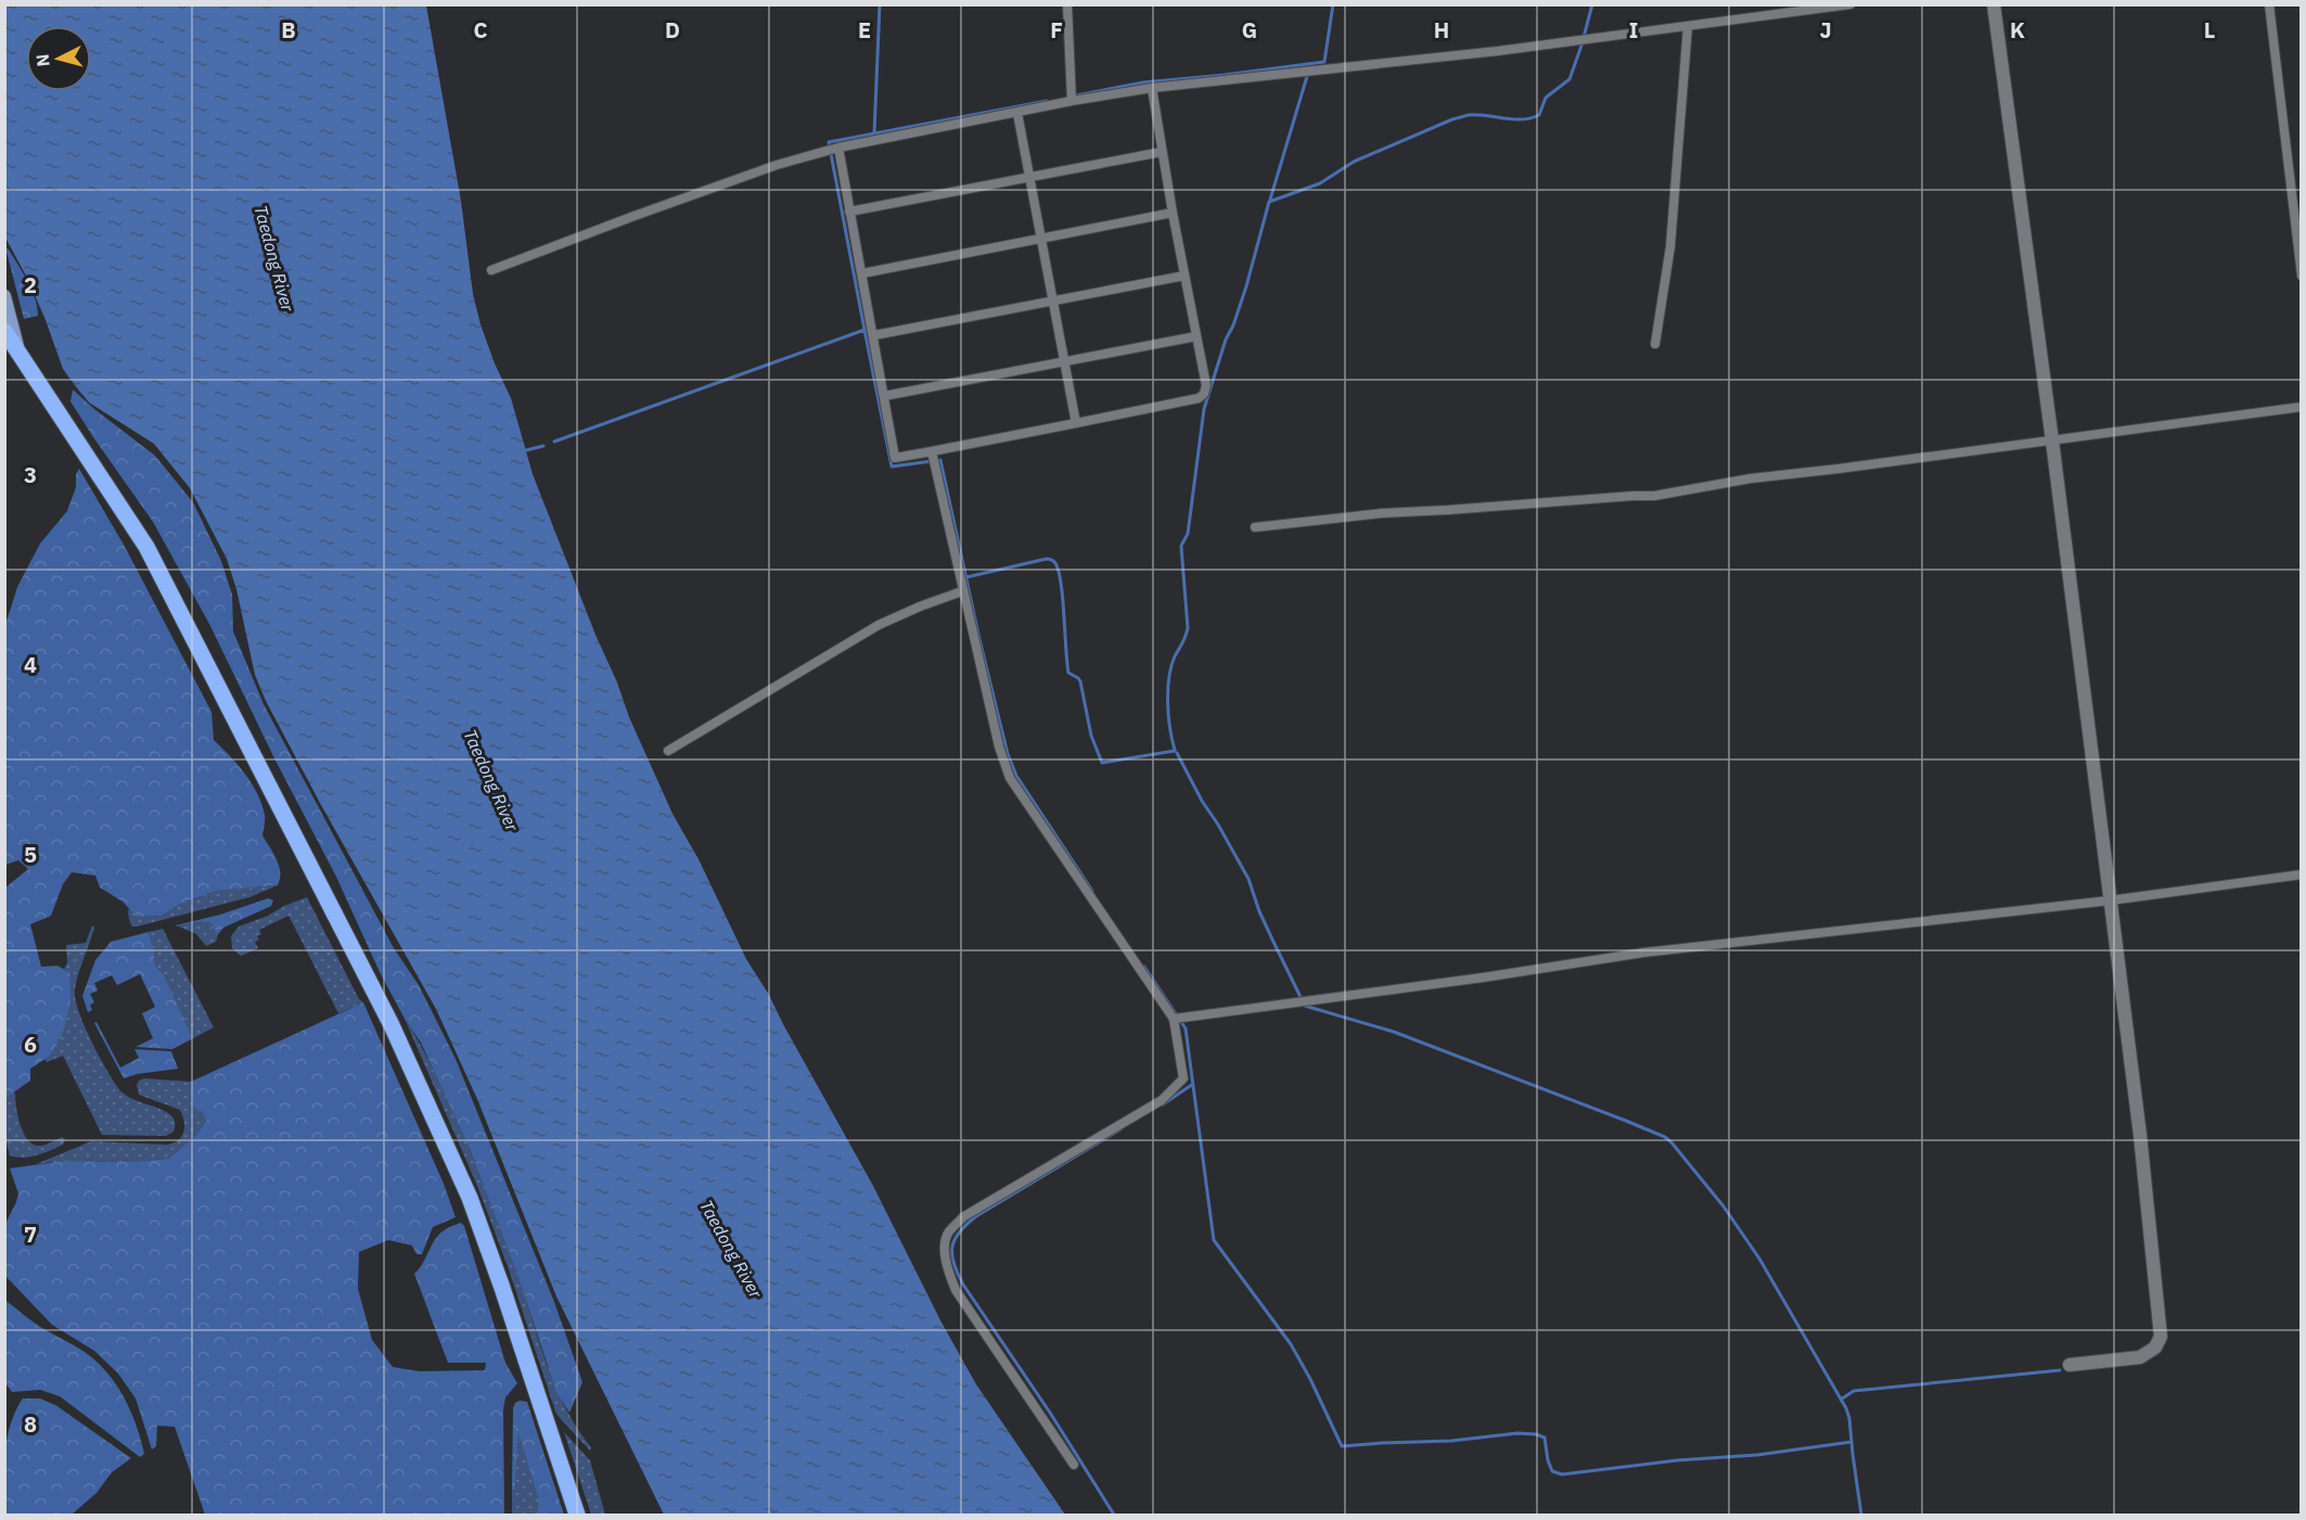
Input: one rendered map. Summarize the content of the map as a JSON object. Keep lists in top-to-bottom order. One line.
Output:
{"water":["Taedong River"],"north":"left","grid":{"columns":["B","C","D","E","F","G","H","I","J","K","L"],"rows":["2","3","4","5","6","7","8"]}}
